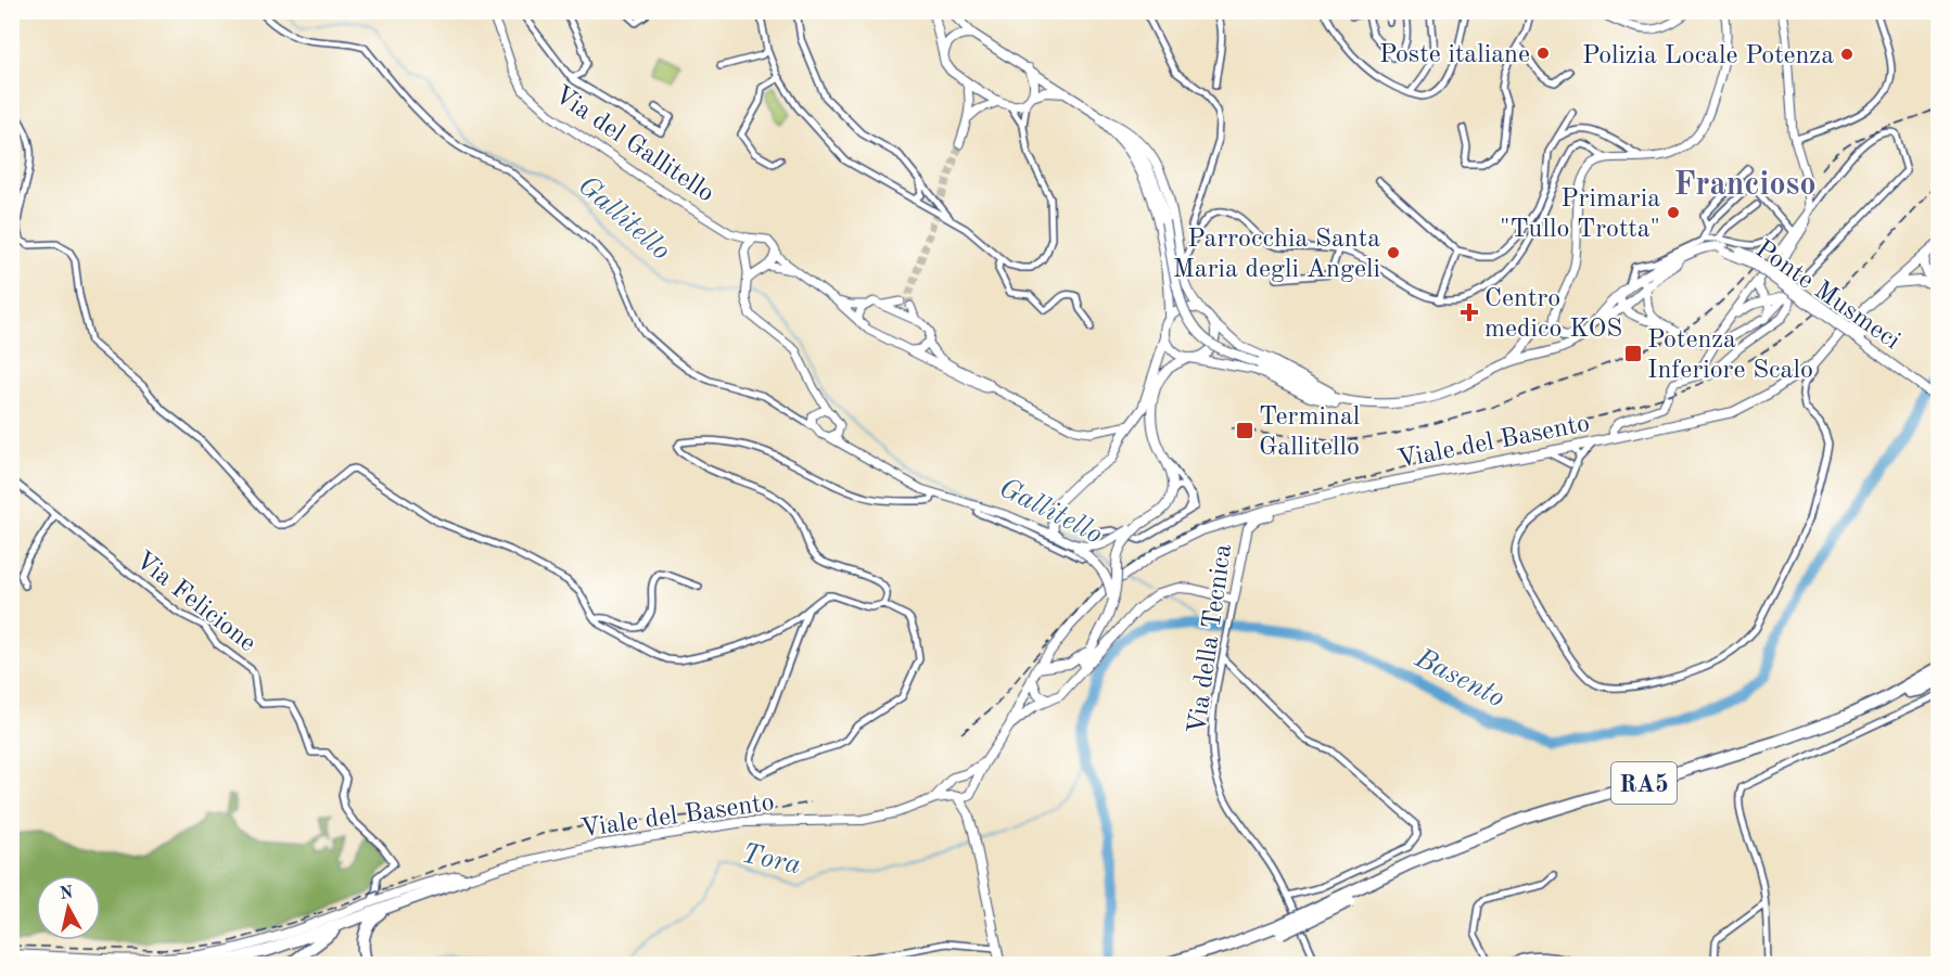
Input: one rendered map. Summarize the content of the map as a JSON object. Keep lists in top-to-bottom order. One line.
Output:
{"streets":{"highway":["RA5"],"main road":["Ponte Musmeci","Viale del Basento","Via della Tecnica"],"street":["Via del Gallitello","Via Felicione"]},"crossings":[["Viale del Basento","Via Felicione"],["Viale del Basento","Via della Tecnica"]],"districts":["Francioso"],"water":["Gallitello","Basento","Tora"],"places":{"other":["Poste italiane","Polizia Locale Potenza","Primaria \"Tullo Trotta\"","Parrocchia Santa Maria degli Angeli"],"health":["Centro medico KOS"],"transit":["Potenza Inferiore Scalo","Terminal Gallitello"]},"north":"top"}
